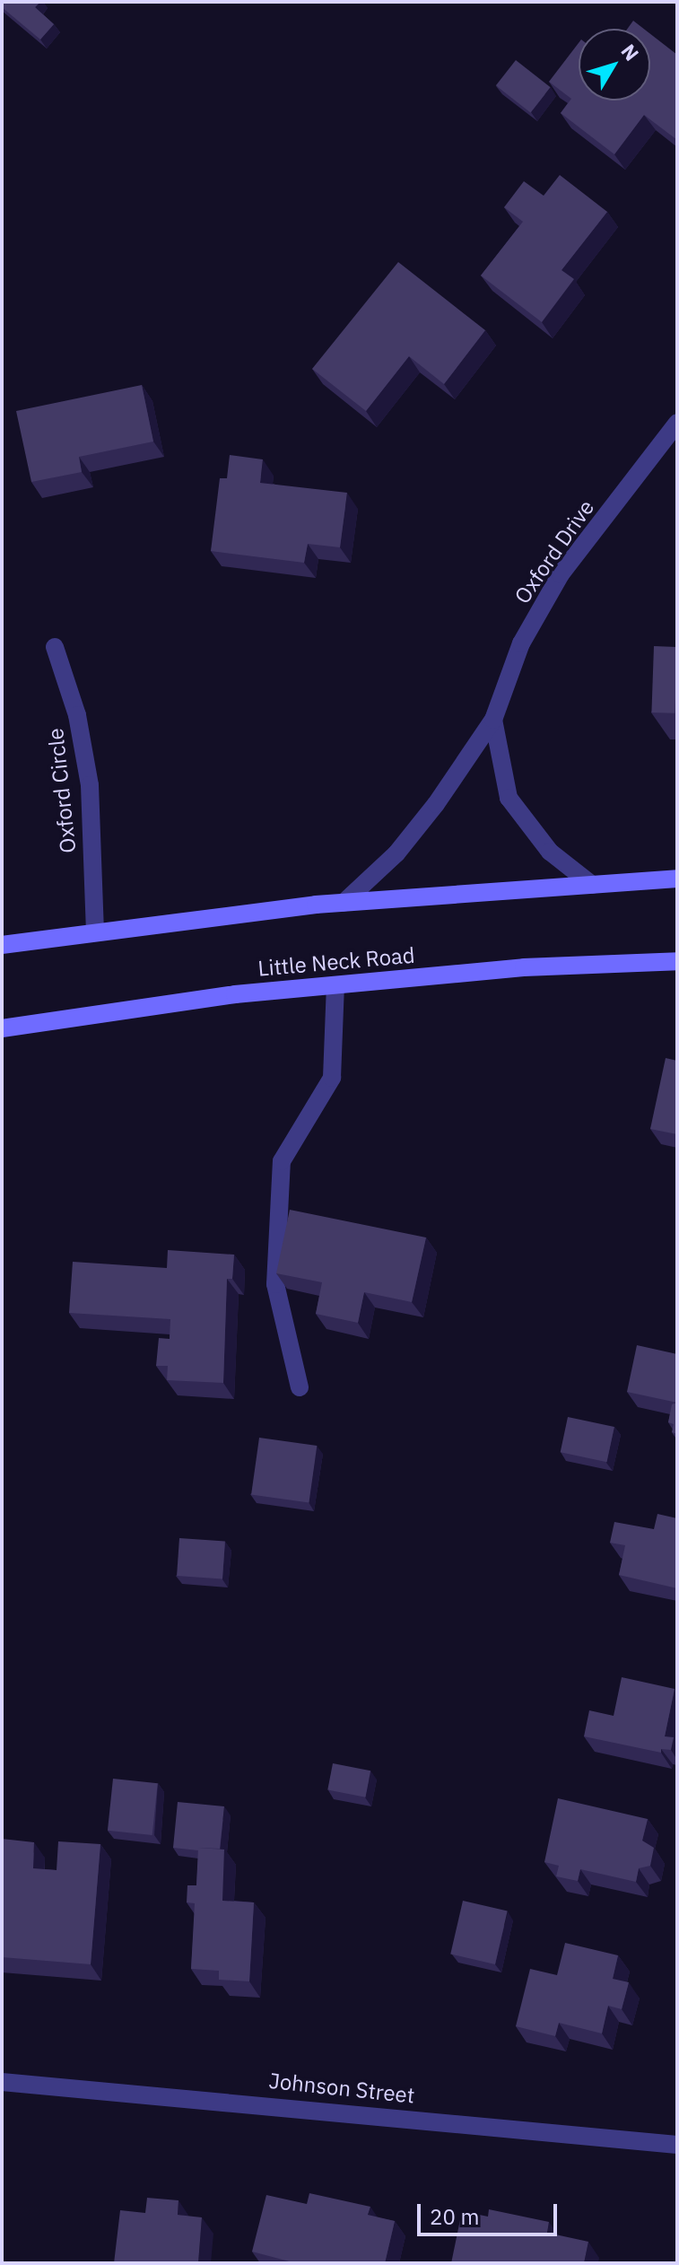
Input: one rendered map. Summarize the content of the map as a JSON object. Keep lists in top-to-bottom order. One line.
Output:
{"streets":{"street":["Oxford Drive","Oxford Circle","Little Neck Road","Johnson Street"]},"scale_bar":"20 m","north":"top right"}
